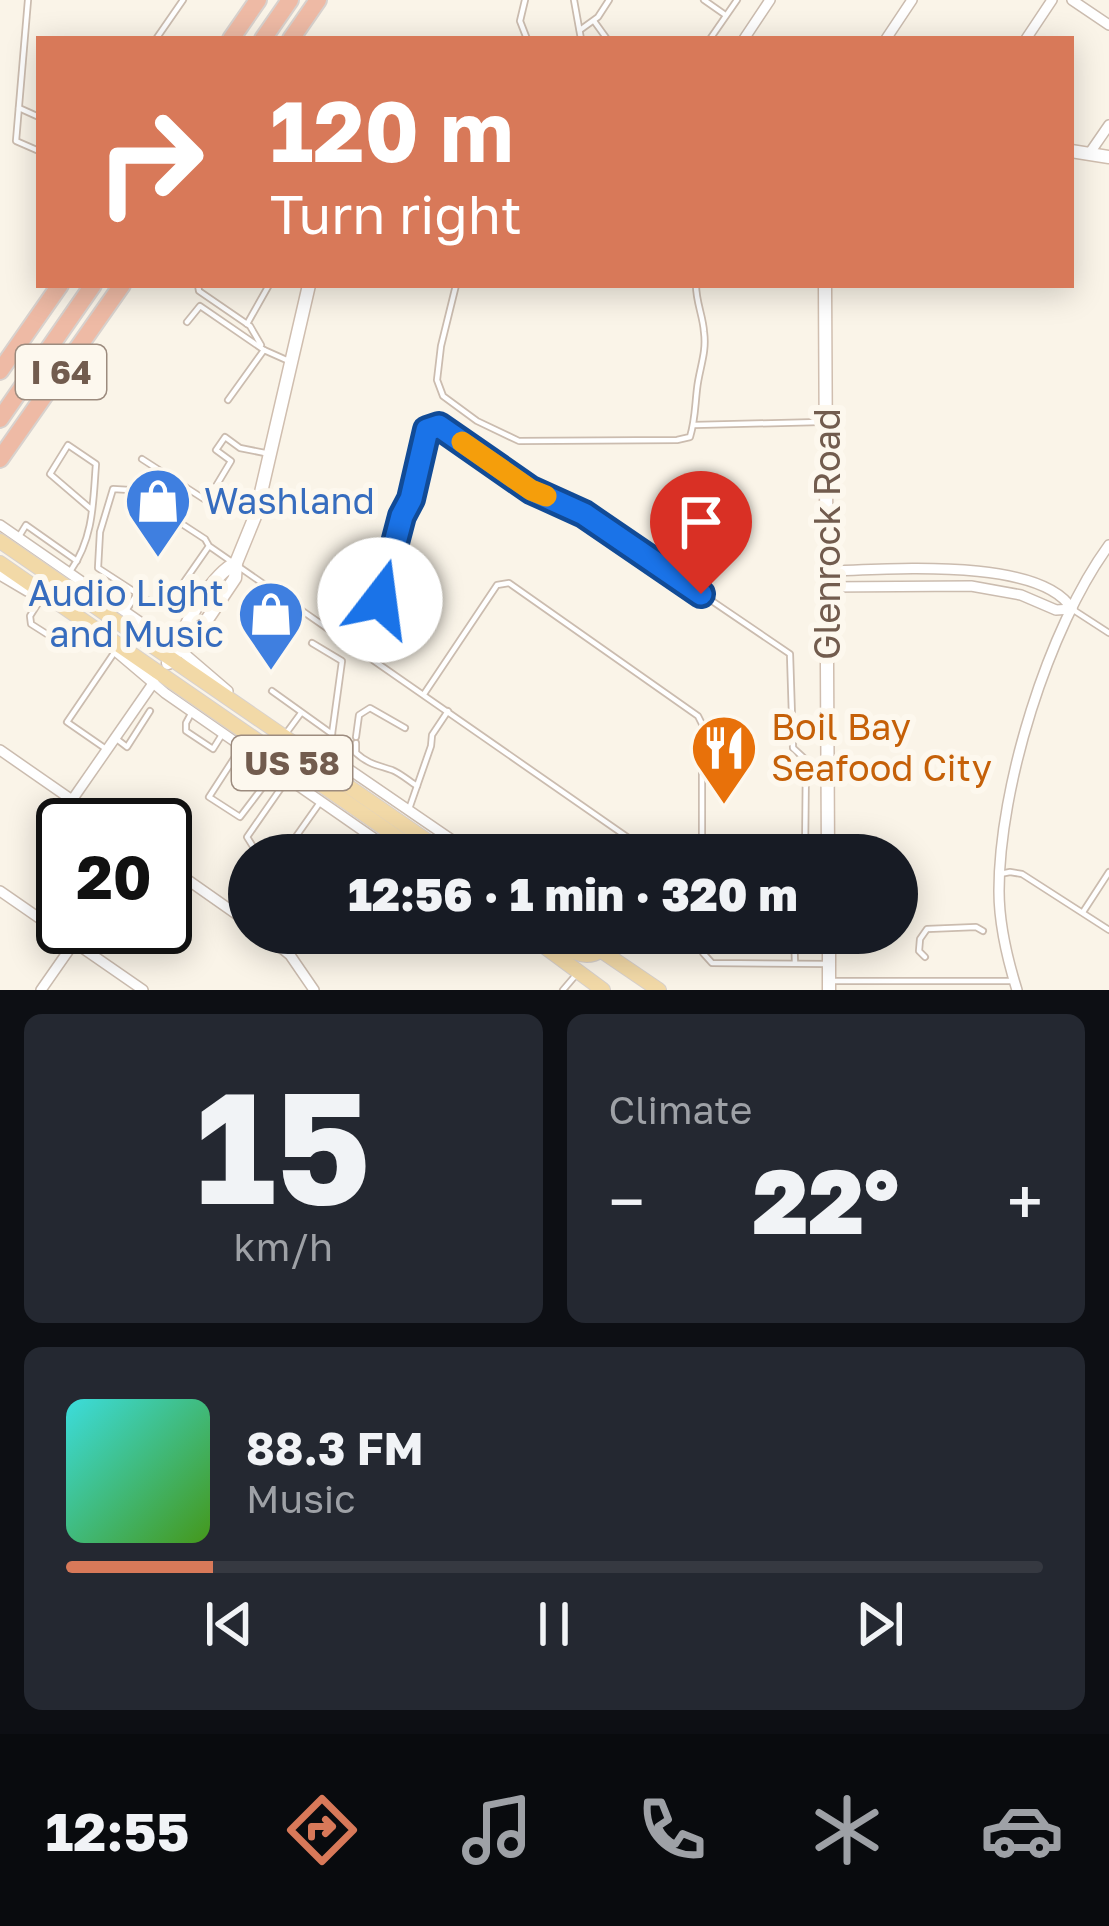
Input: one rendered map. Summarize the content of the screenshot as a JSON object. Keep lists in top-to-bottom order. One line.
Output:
{"streets":{"highway":["I 64"],"main road":["US 58"],"street":["Glenrock Road"]},"places":{"shop":["Washland","Audio Light and Music"],"restaurant":["Boil Bay Seafood City"]},"page":{"turn":["120 m","Turn right"],"limit":"20","trip":"12:56 · 1 min · 320 m","tile":[["15","km/h"],"Climate"],"heat":["−","22°","+"],"song":["88.3 FM","Music"],"tabs":"12:55"}}
